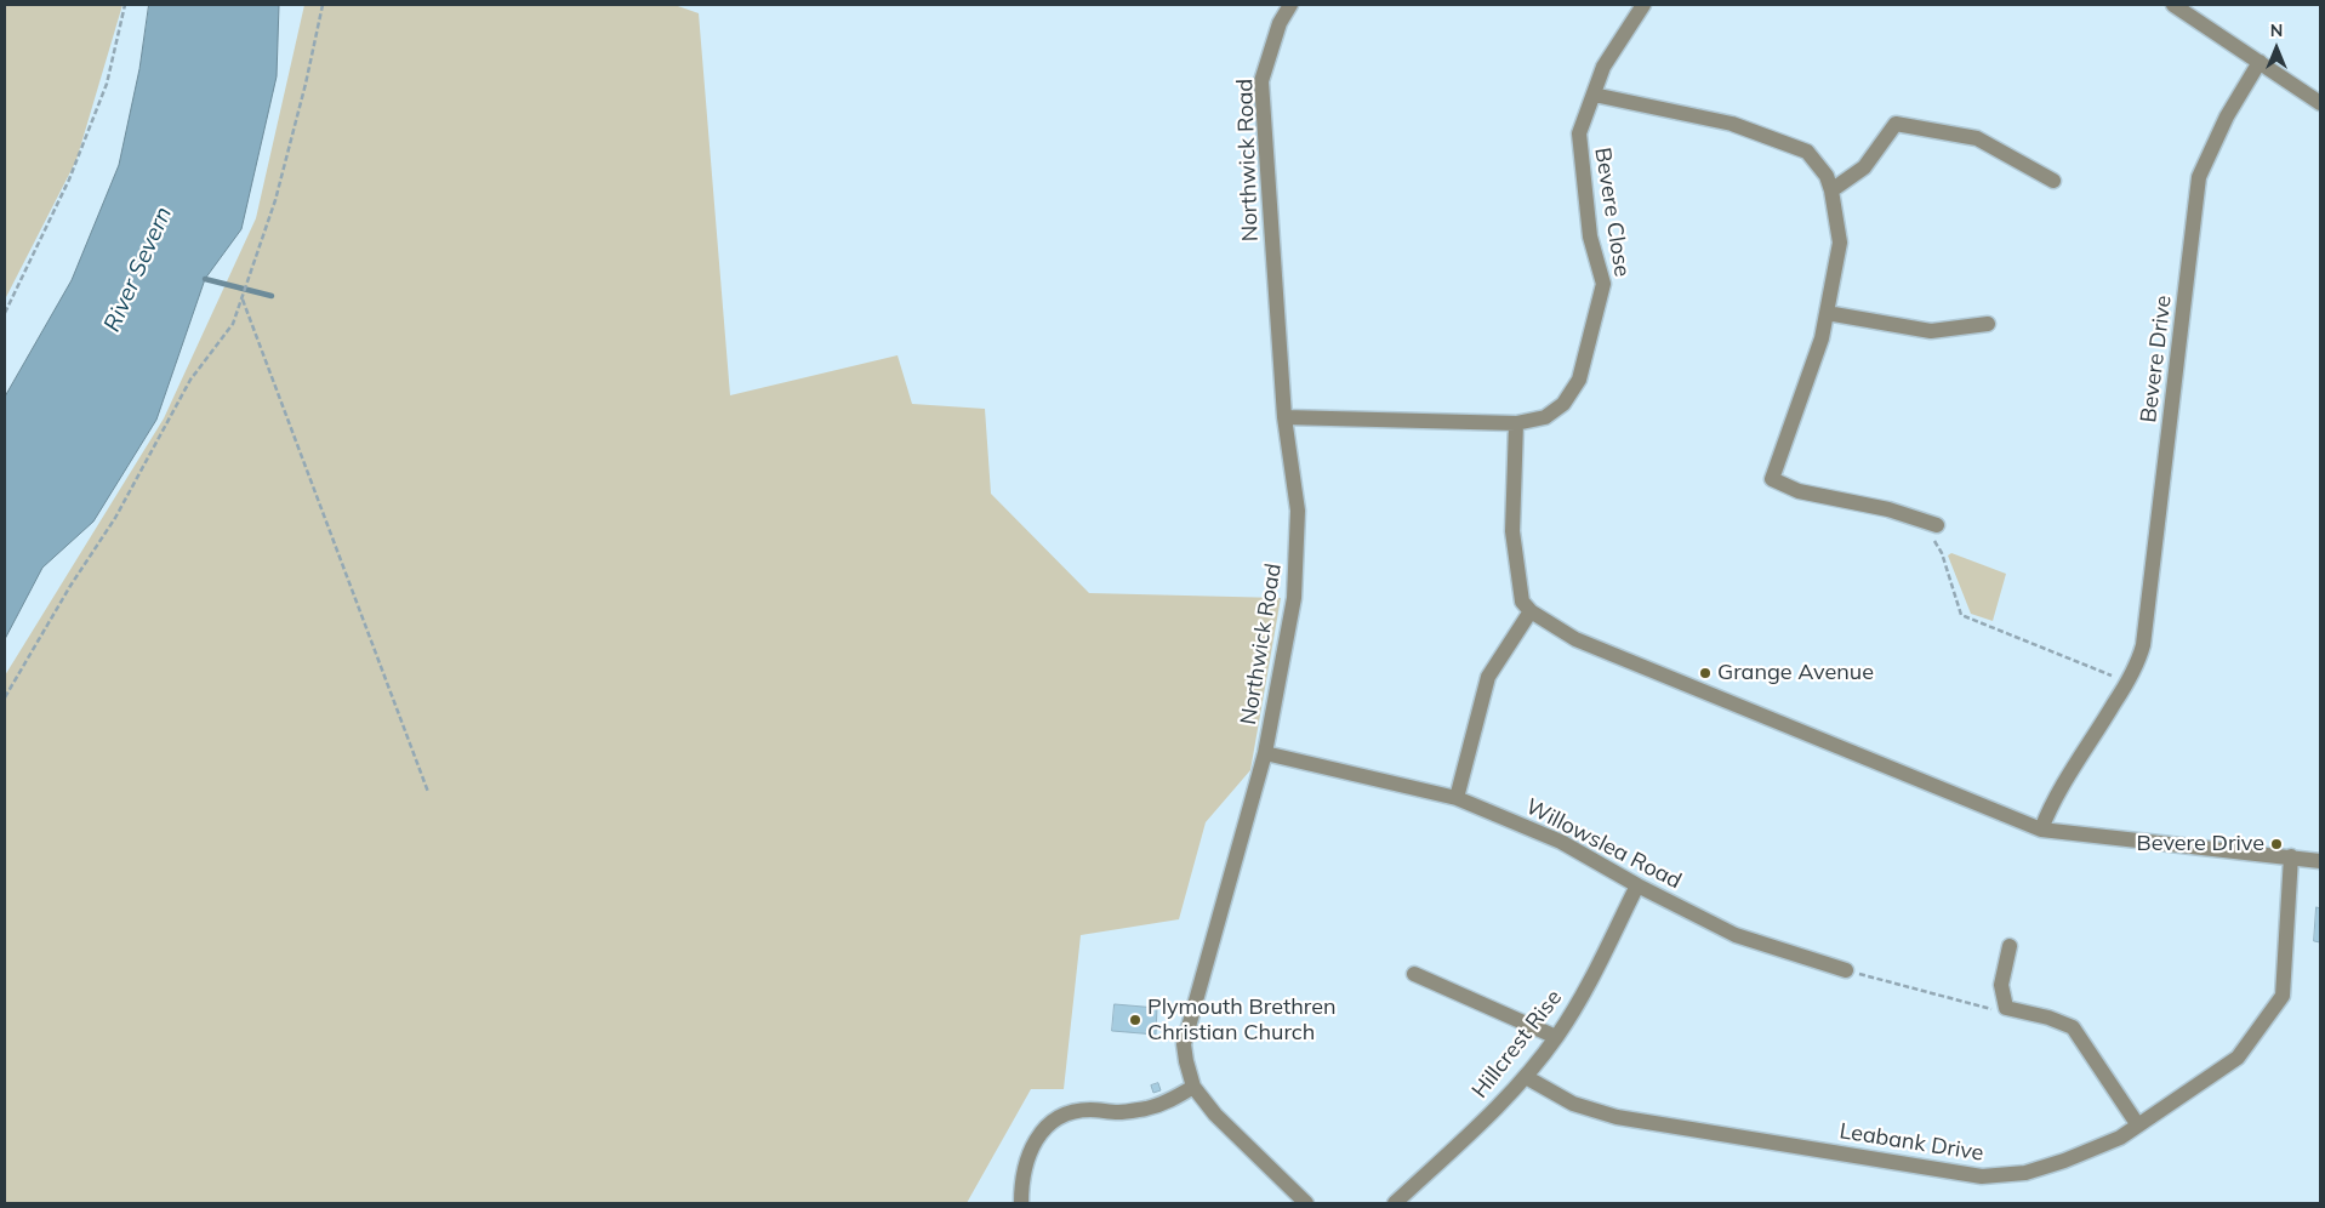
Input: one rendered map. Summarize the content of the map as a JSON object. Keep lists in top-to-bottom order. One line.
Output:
{"streets":{"street":["Northwick Road","Bevere Close","Bevere Drive","Willowslea Road","Hillcrest Rise","Leabank Drive"]},"crossings":[["Northwick Road","Bevere Close"],["Northwick Road","Willowslea Road"],["Willowslea Road","Hillcrest Rise"],["Hillcrest Rise","Leabank Drive"]],"water":["River Severn"],"places":["Grange Avenue","Bevere Drive","Plymouth Brethren Christian Church"],"north":"top"}
